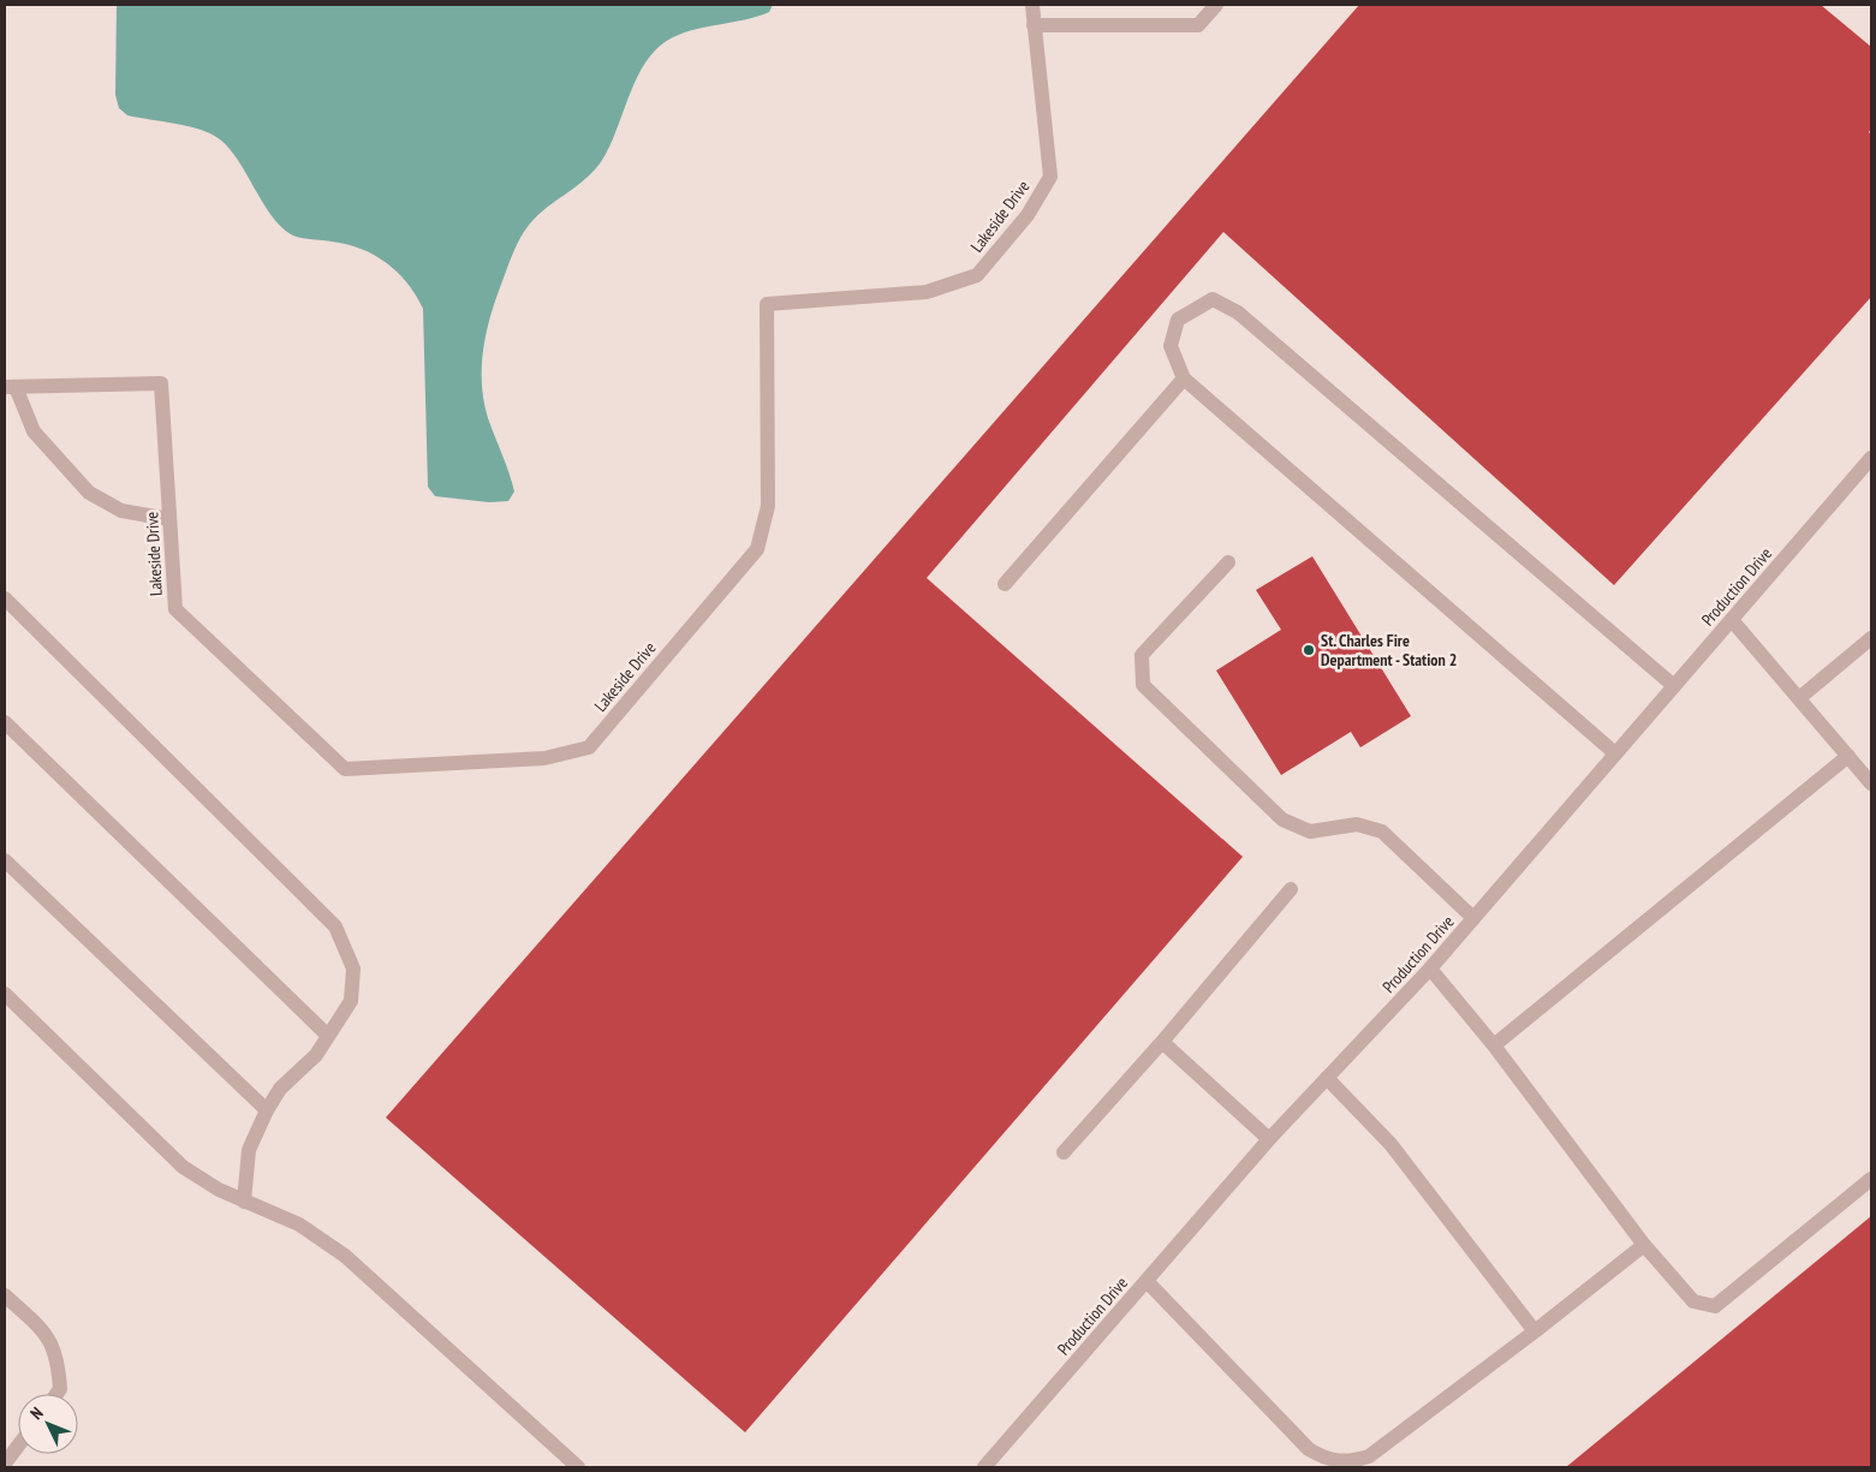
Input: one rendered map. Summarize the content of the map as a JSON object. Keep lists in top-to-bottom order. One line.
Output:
{"streets":{"street":["Lakeside Drive","Production Drive"]},"places":["St. Charles Fire Department - Station 2"],"north":"top left"}
